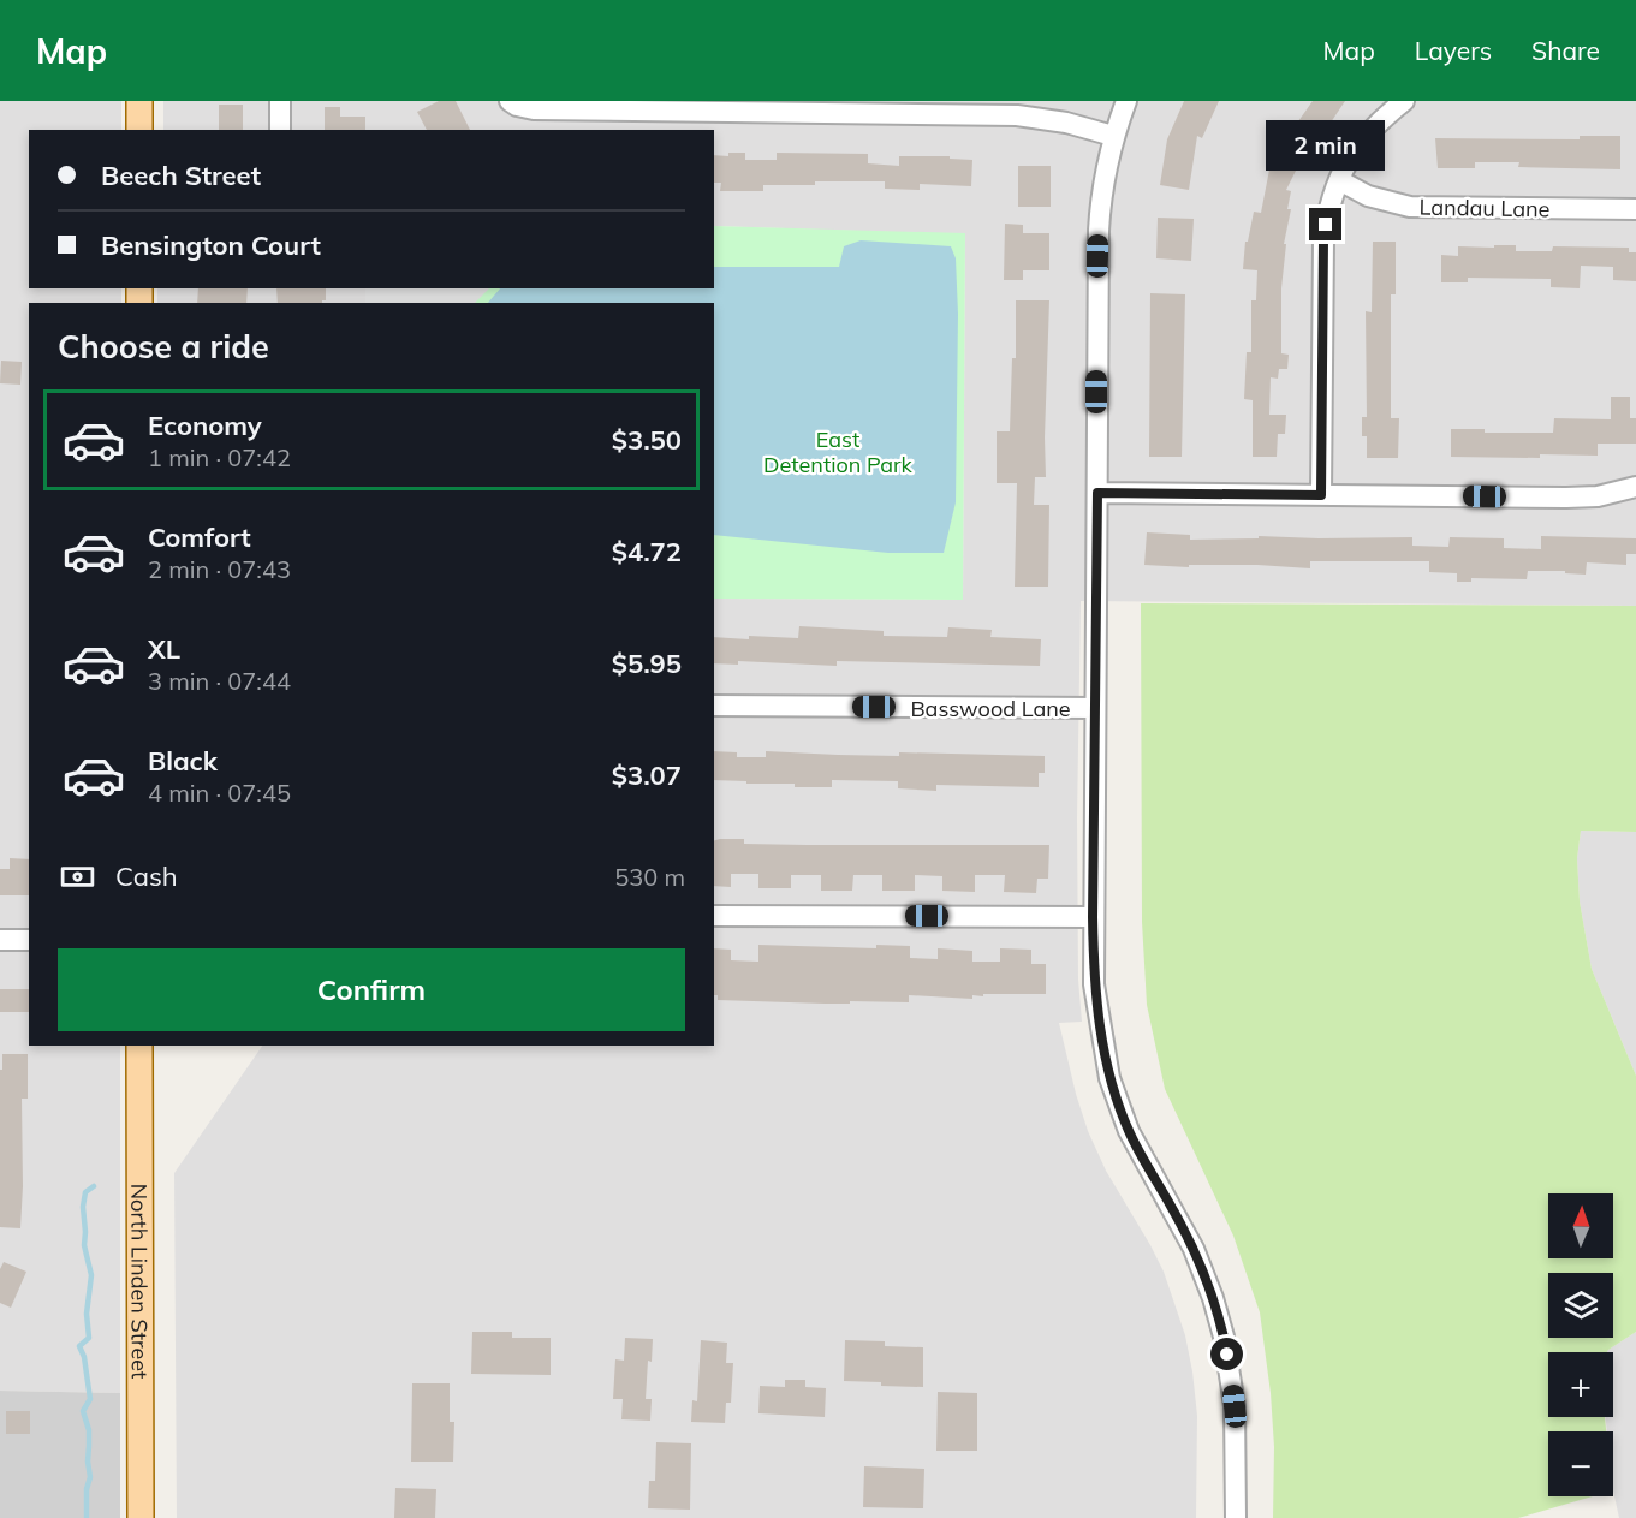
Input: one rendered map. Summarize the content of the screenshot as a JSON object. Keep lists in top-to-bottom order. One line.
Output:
{"streets":{"main road":["North Linden Street"],"street":["Landau Lane","Basswood Lane"]},"parks":["East Detention Park"],"north":"top","page":{"header":"Map","nav":["Map","Layers","Share"],"bubble":"2 min","banner":["Beech Street","Bensington Court"],"heading":"Choose a ride","list":[{"name":"Economy","note":"1 min · 07:42","value":"$3.50"},{"name":"Comfort","note":"2 min · 07:43","value":"$4.72"},{"name":"XL","note":"3 min · 07:44","value":"$5.95"},{"name":"Black","note":"4 min · 07:45","value":"$3.07"}],"pay":["Cash","530 m"],"buttons":"Confirm","map_buttons":["+","−"]}}
